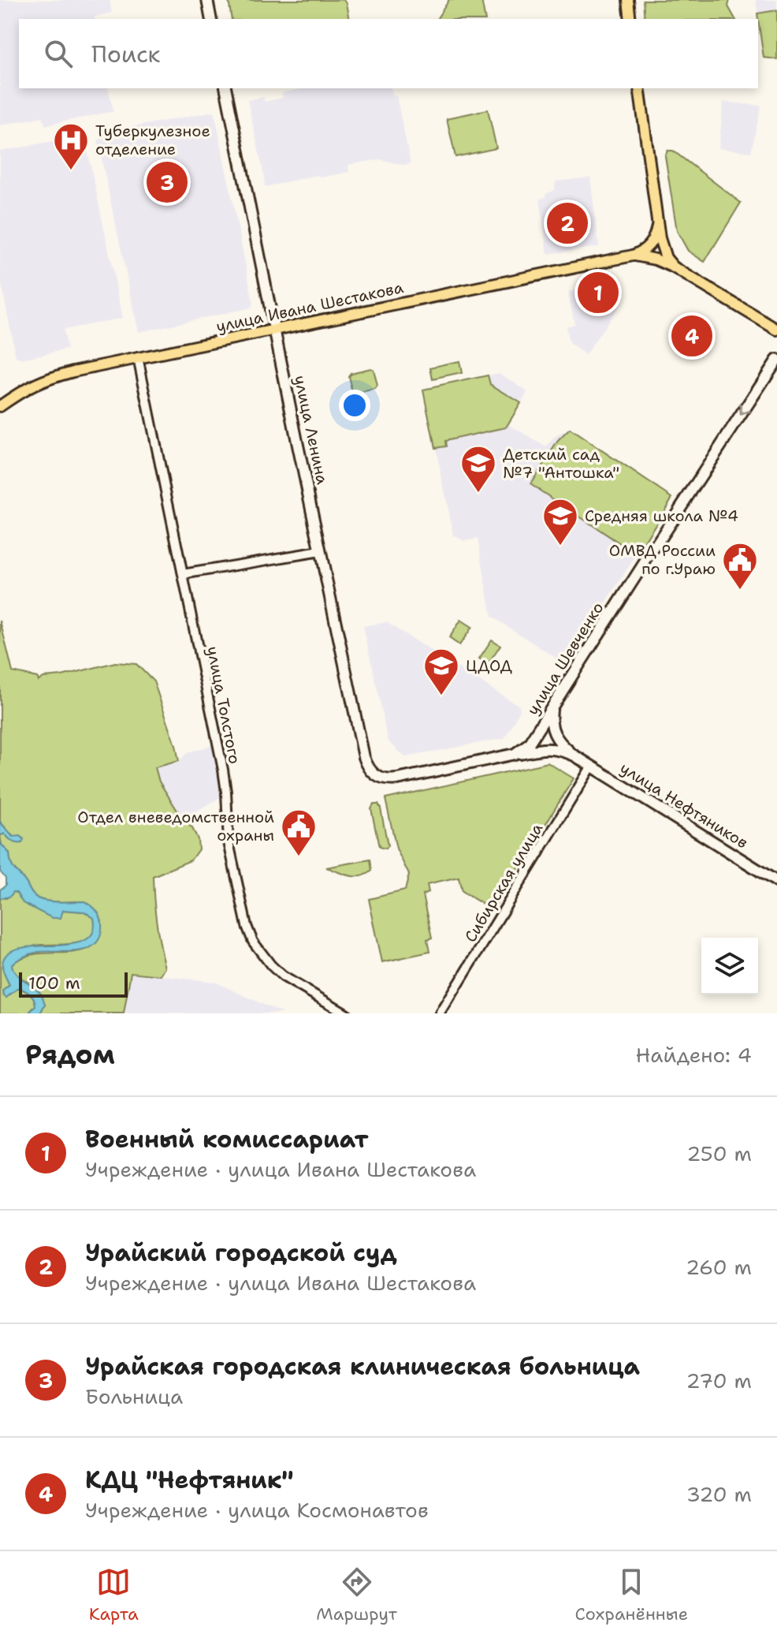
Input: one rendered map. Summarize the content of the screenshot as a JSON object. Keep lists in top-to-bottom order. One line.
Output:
{"streets":{"main road":["улица Ивана Шестакова","улица Ленина","улица Шевченко","улица Нефтяников"],"street":["улица Толстого","Сибирская улица"]},"crossings":[["улица Ивана Шестакова","улица Ленина"],["улица Ивана Шестакова","улица Толстого"],["улица Ленина","улица Шевченко"],["улица Ленина","улица Нефтяников"],["улица Шевченко","улица Нефтяников"],["улица Нефтяников","Сибирская улица"]],"one_way":["улица Шевченко"],"places":{"hospital":["Туберкулезное отделение"],"school or university":["Детский сад №7 \"Антошка\"","Средняя школа №4","ЦДОД"],"public building":["ОМВД России по г.Ураю","Отдел вневедомственной охраны"]},"scale_bar":"100 m","page":{"search":"Поиск","pins":["3","2","1","4"],"scale":"100 m","heading":["Рядом","Найдено: 4"],"list":[{"mark":"1","name":"Военный комиссариат","note":"Учреждение · улица Ивана Шестакова","value":"250 m"},{"mark":"2","name":"Урайский городской суд","note":"Учреждение · улица Ивана Шестакова","value":"260 m"},{"mark":"3","name":"Урайская городская клиническая больница","note":"Больница","value":"270 m"},{"mark":"4","name":"КДЦ \"Нефтяник\"","note":"Учреждение · улица Космонавтов","value":"320 m"}],"nav":["Карта","Маршрут","Сохранённые"]}}
